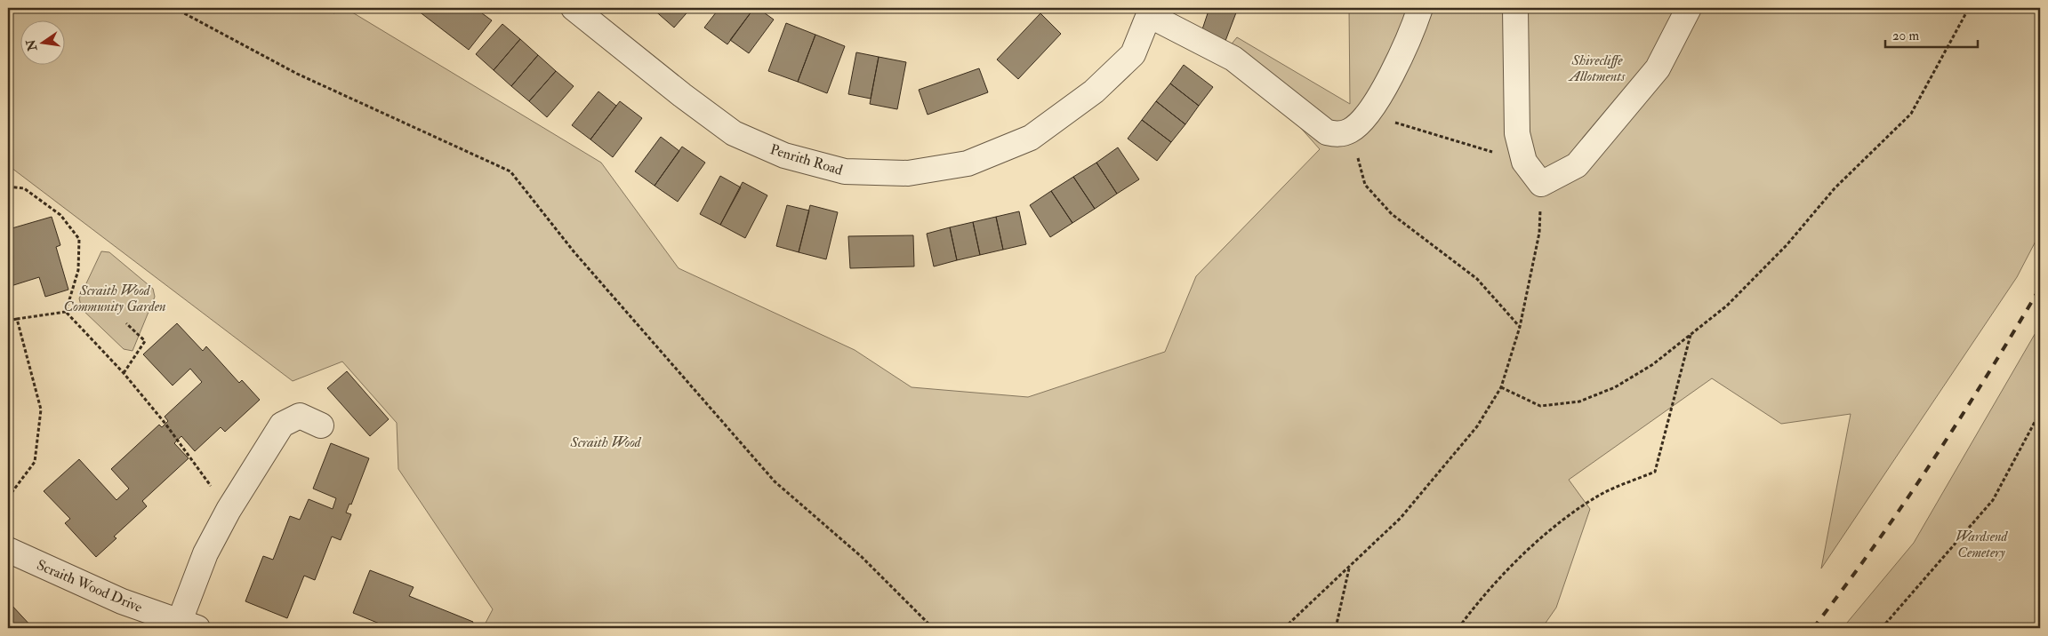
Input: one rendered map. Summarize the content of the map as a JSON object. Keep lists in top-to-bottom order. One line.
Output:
{"streets":{"street":["Penrith Road","Scraith Wood Drive"]},"parks":["Shirecliffe Allotments","Scraith Wood Community Garden","Scraith Wood","Wardsend Cemetery"],"scale_bar":"20 m","north":"left"}
